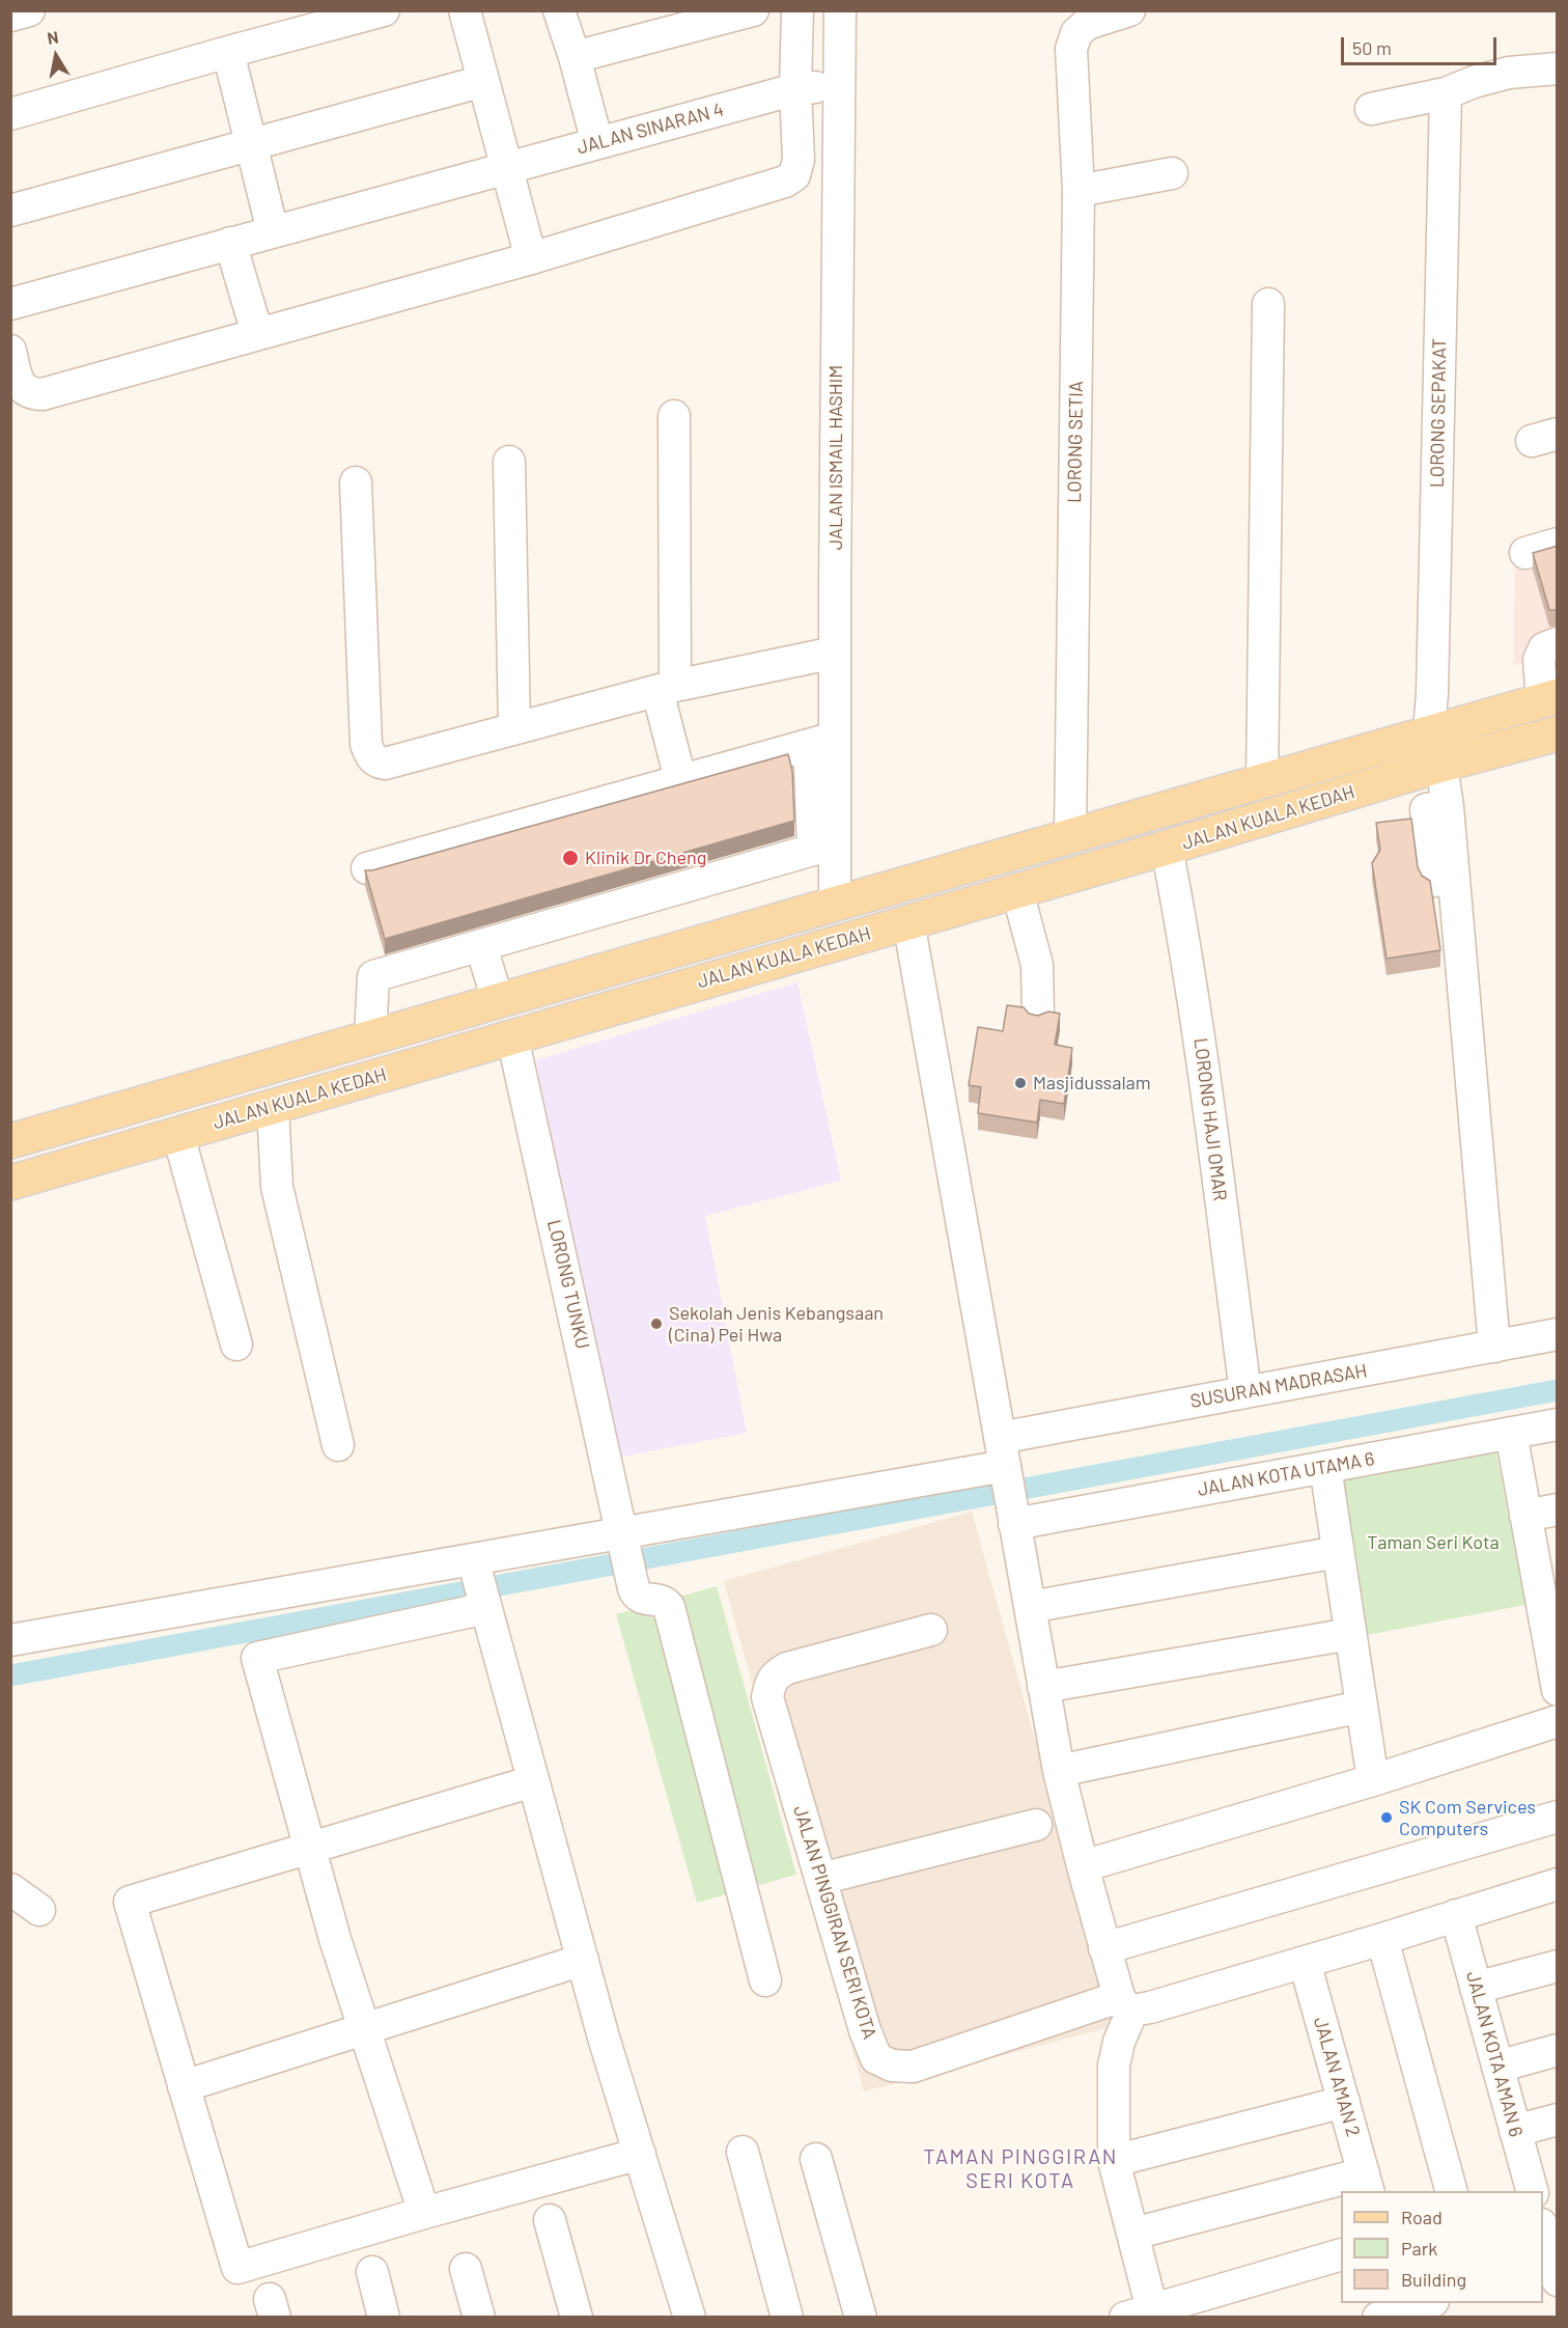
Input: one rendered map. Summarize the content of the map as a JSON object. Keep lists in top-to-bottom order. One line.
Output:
{"streets":{"main road":["JALAN KUALA KEDAH"],"street":["JALAN SINARAN 4","LORONG SEPAKAT","LORONG SETIA","JALAN ISMAIL HASHIM","LORONG HAJI OMAR","LORONG TUNKU","SUSURAN MADRASAH","JALAN KOTA UTAMA 6","JALAN PINGGIRAN SERI KOTA","JALAN KOTA AMAN 6","JALAN AMAN 2"]},"crossings":[["JALAN SINARAN 4","JALAN ISMAIL HASHIM"],["LORONG SEPAKAT","JALAN KUALA KEDAH"],["LORONG SETIA","JALAN KUALA KEDAH"],["JALAN ISMAIL HASHIM","JALAN KUALA KEDAH"],["JALAN KUALA KEDAH","LORONG HAJI OMAR"],["JALAN KUALA KEDAH","LORONG TUNKU"],["LORONG HAJI OMAR","SUSURAN MADRASAH"],["SUSURAN MADRASAH","JALAN KOTA UTAMA 6"],["JALAN PINGGIRAN SERI KOTA","JALAN KOTA AMAN 6"],["JALAN PINGGIRAN SERI KOTA","JALAN AMAN 2"]],"districts":["TAMAN PINGGIRAN SERI KOTA"],"parks":["Taman Seri Kota"],"places":["Klinik Dr Cheng","Masjidussalam","Sekolah Jenis Kebangsaan (Cina) Pei Hwa","SK Com Services Computers"],"legend":["Road","Park","Building"],"scale_bar":"50 m","north":"top"}
